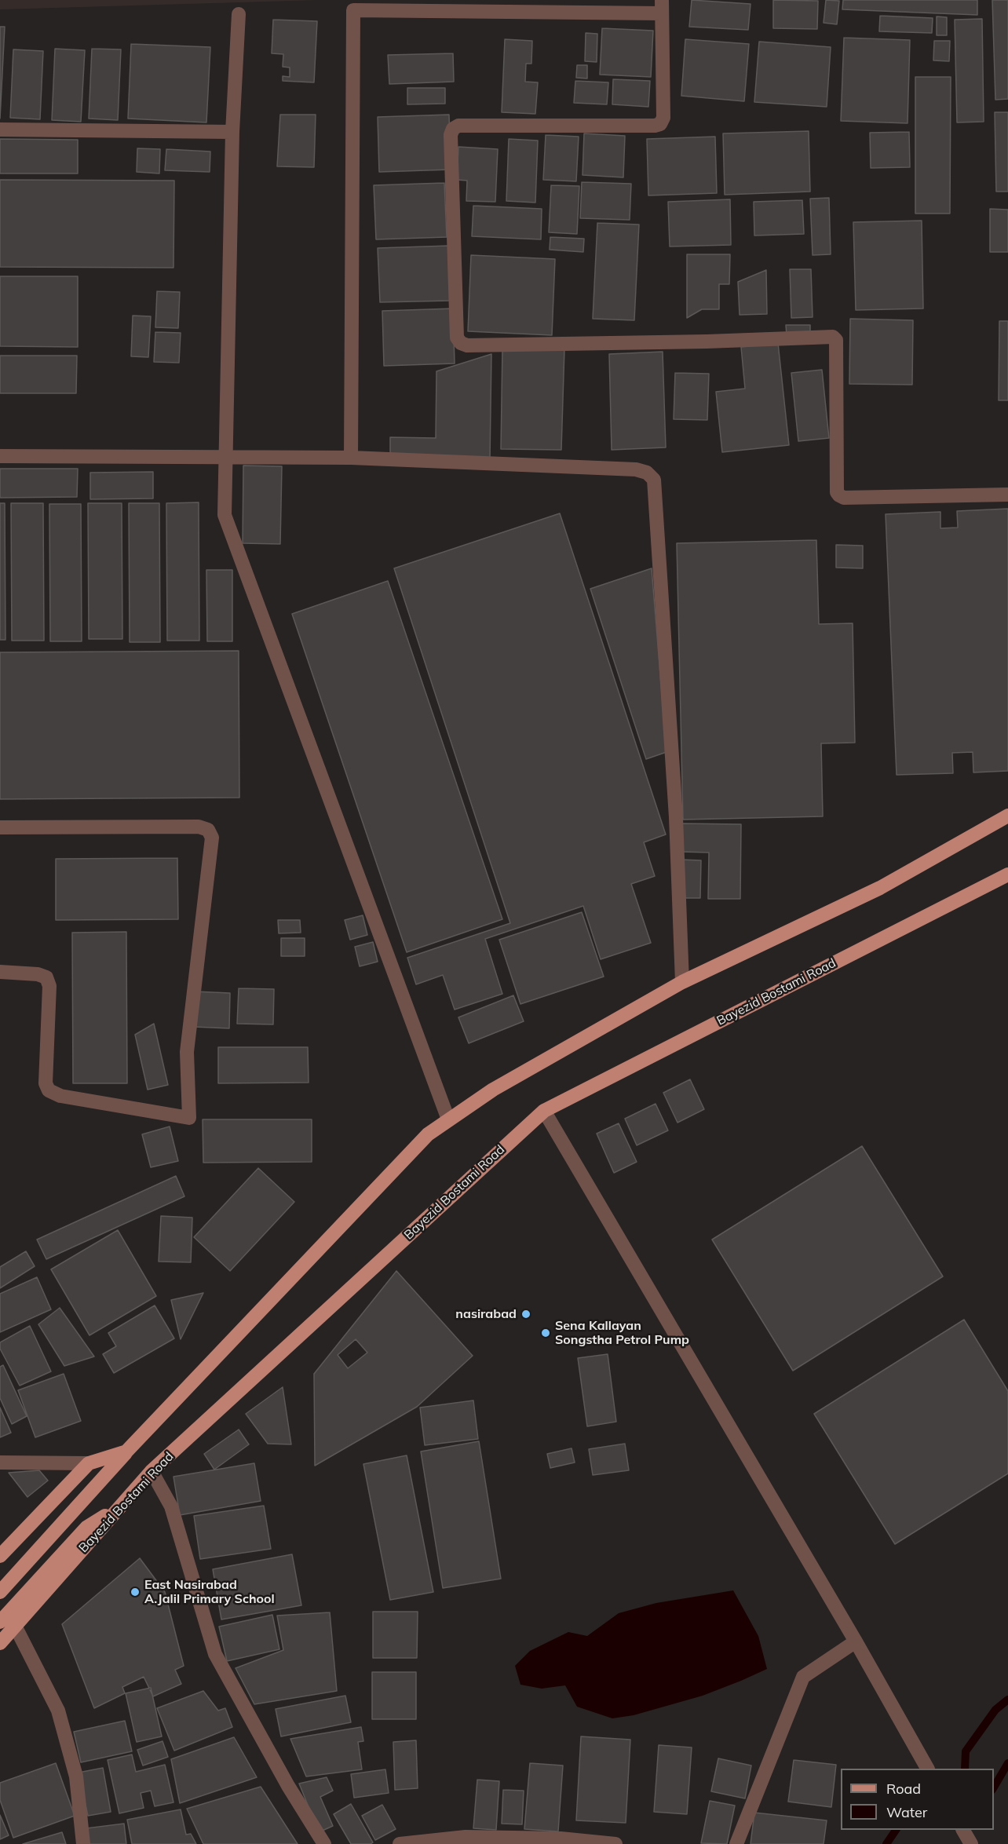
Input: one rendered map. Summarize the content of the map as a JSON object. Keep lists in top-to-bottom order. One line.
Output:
{"streets":{"main road":["Bayezid Bostami Road"]},"places":["nasirabad","Sena Kallayan Songstha Petrol Pump","East Nasirabad A.Jalil Primary School"],"legend":["Road","Water"]}
